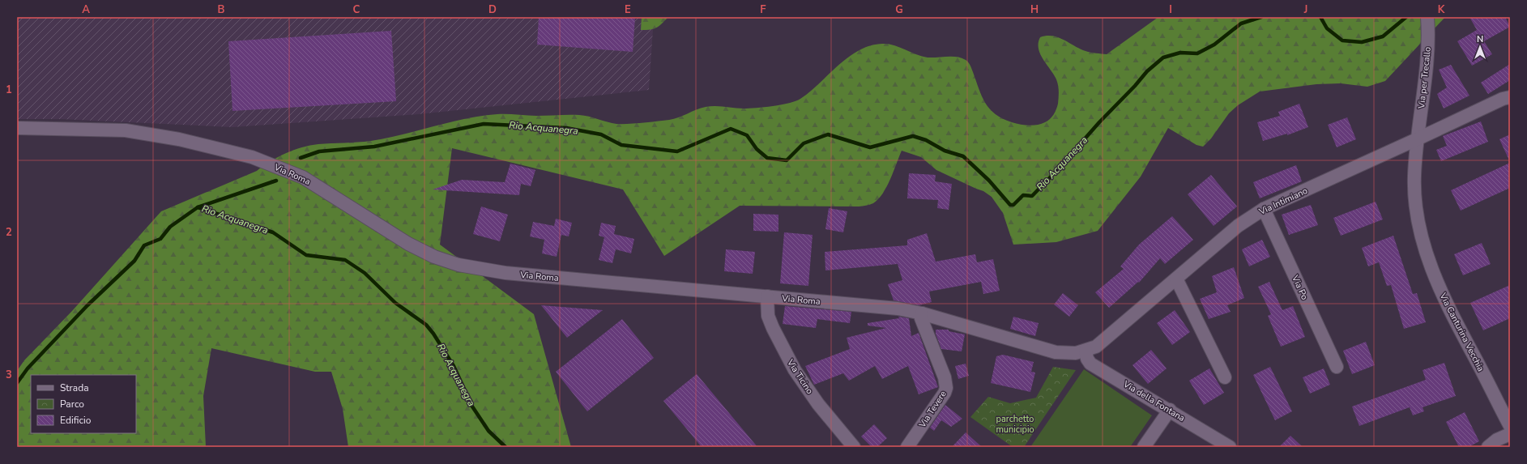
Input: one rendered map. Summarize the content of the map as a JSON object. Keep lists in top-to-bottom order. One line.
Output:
{"streets":{"street":["Via per Trecallo","Via Roma","Via Intimiano","Via Po","Via Canturina Vecchia","Via Ticino","Via della Fontana","Via Tevere"]},"crossings":[["Via per Trecallo","Via Intimiano"],["Via per Trecallo","Via Canturina Vecchia"],["Via Roma","Via Intimiano"],["Via Roma","Via Ticino"],["Via Roma","Via della Fontana"],["Via Roma","Via Tevere"],["Via Intimiano","Via Po"],["Via Intimiano","Via Canturina Vecchia"],["Via Intimiano","Via della Fontana"]],"water":["Rio Acquanegra"],"parks":["parchetto municipio"],"legend":["Strada","Parco","Edificio"],"north":"top","grid":{"columns":["A","B","C","D","E","F","G","H","I","J","K"],"rows":["1","2","3"]}}
